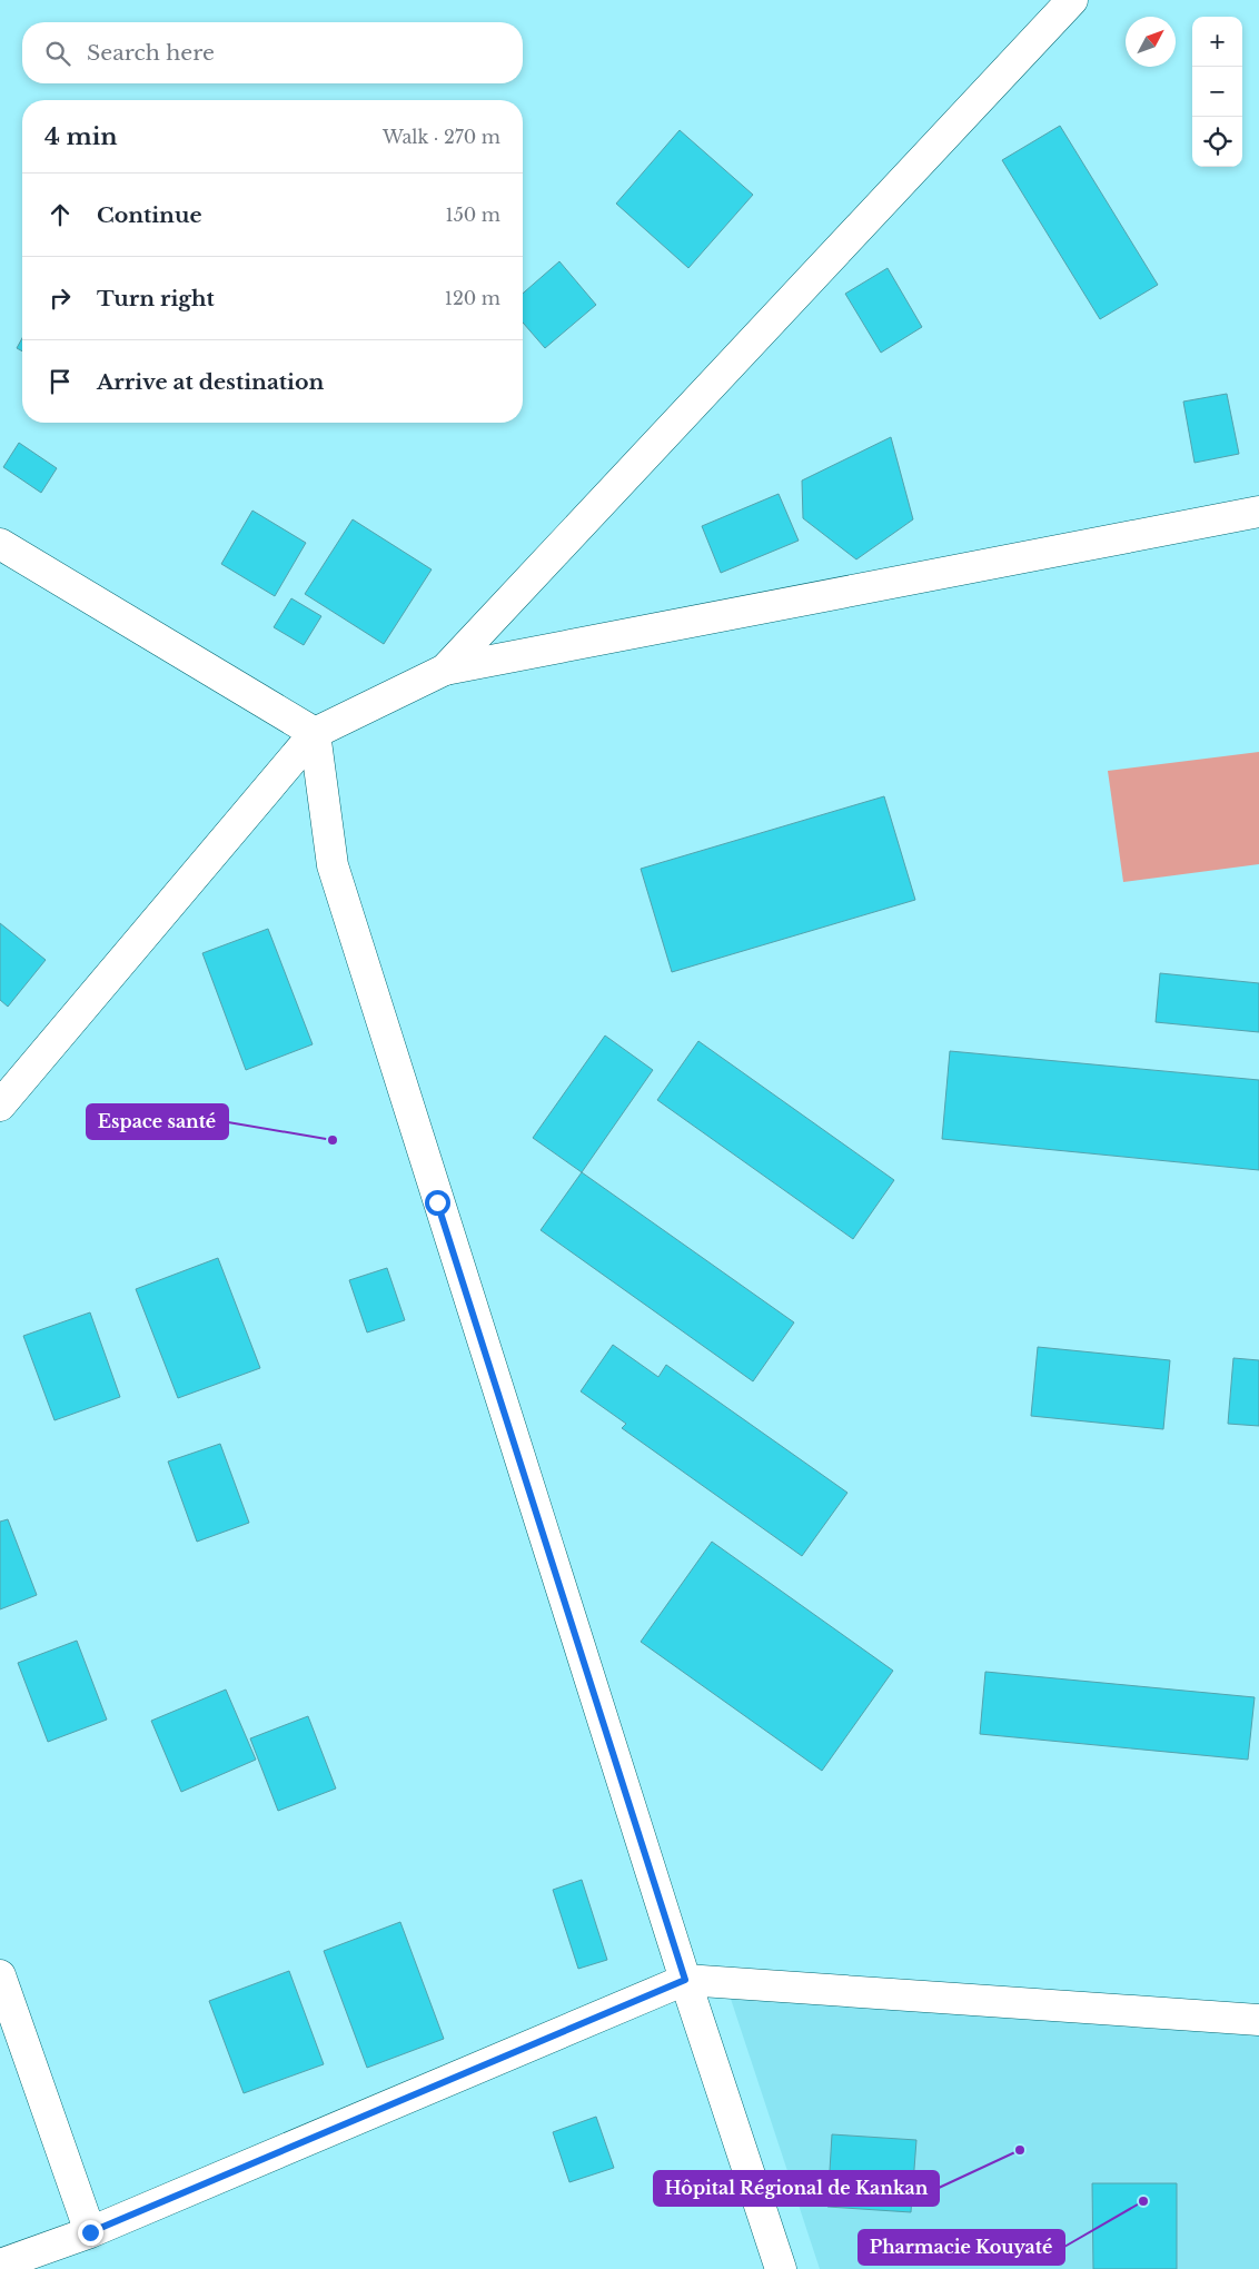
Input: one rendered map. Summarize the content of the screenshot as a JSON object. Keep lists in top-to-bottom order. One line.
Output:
{"places":["Espace santé","Hôpital Régional de Kankan","Pharmacie Kouyaté"],"north":"top right","page":{"map_buttons":["+","−"],"search":"Search here","heading":["4 min","Walk · 270 m"],"list":[["Continue","150 m"],["Turn right","120 m"],"Arrive at destination"]}}
